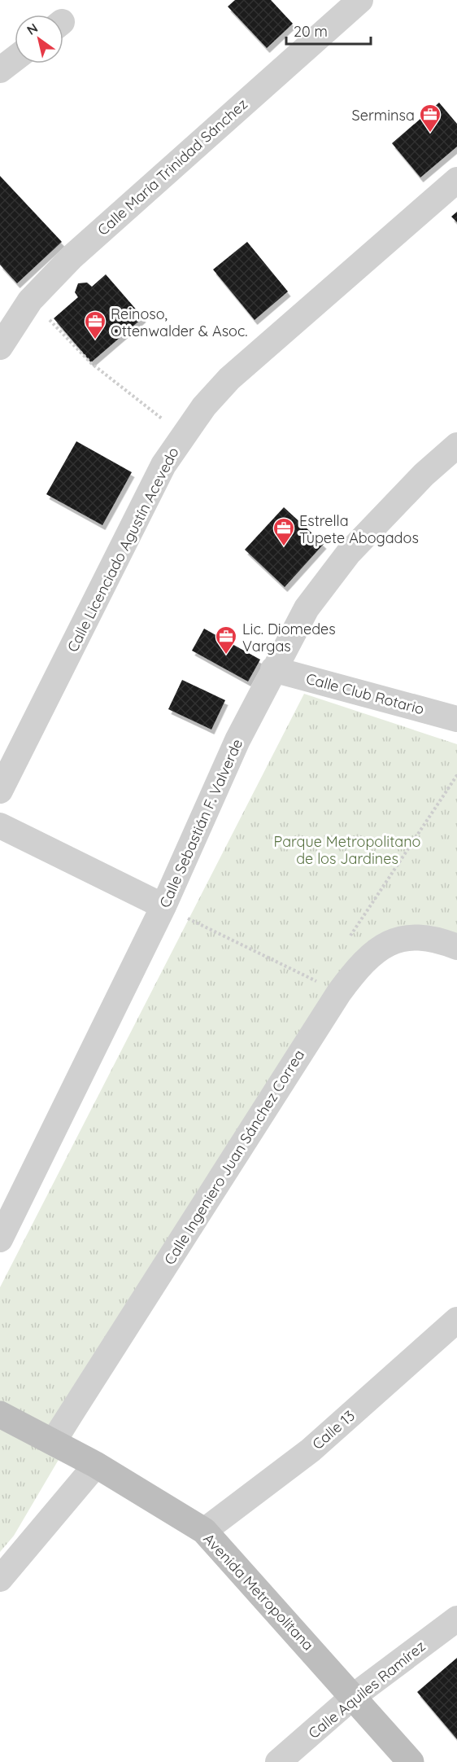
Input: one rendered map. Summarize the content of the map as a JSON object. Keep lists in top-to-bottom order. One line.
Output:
{"streets":{"main road":["Avenida Metropolitana"],"street":["Calle María Trinidad Sánchez","Calle Licenciado Agustín Acevedo","Calle Club Rotario","Calle Sebastián F. Valverde","Calle Ingeniero Juan Sánchez Correa","Calle 13","Calle Aquiles Ramírez"]},"crossings":[["Calle Club Rotario","Calle Sebastián F. Valverde"],["Calle Ingeniero Juan Sánchez Correa","Avenida Metropolitana"],["Calle 13","Avenida Metropolitana"],["Avenida Metropolitana","Calle Aquiles Ramírez"]],"parks":["Parque Metropolitano de los Jardines"],"places":{"office":["Serminsa","Reinoso, Ottenwalder & Asoc.","Estrella Tupete Abogados","Lic. Diomedes Vargas"]},"scale_bar":"20 m","north":"top left"}
